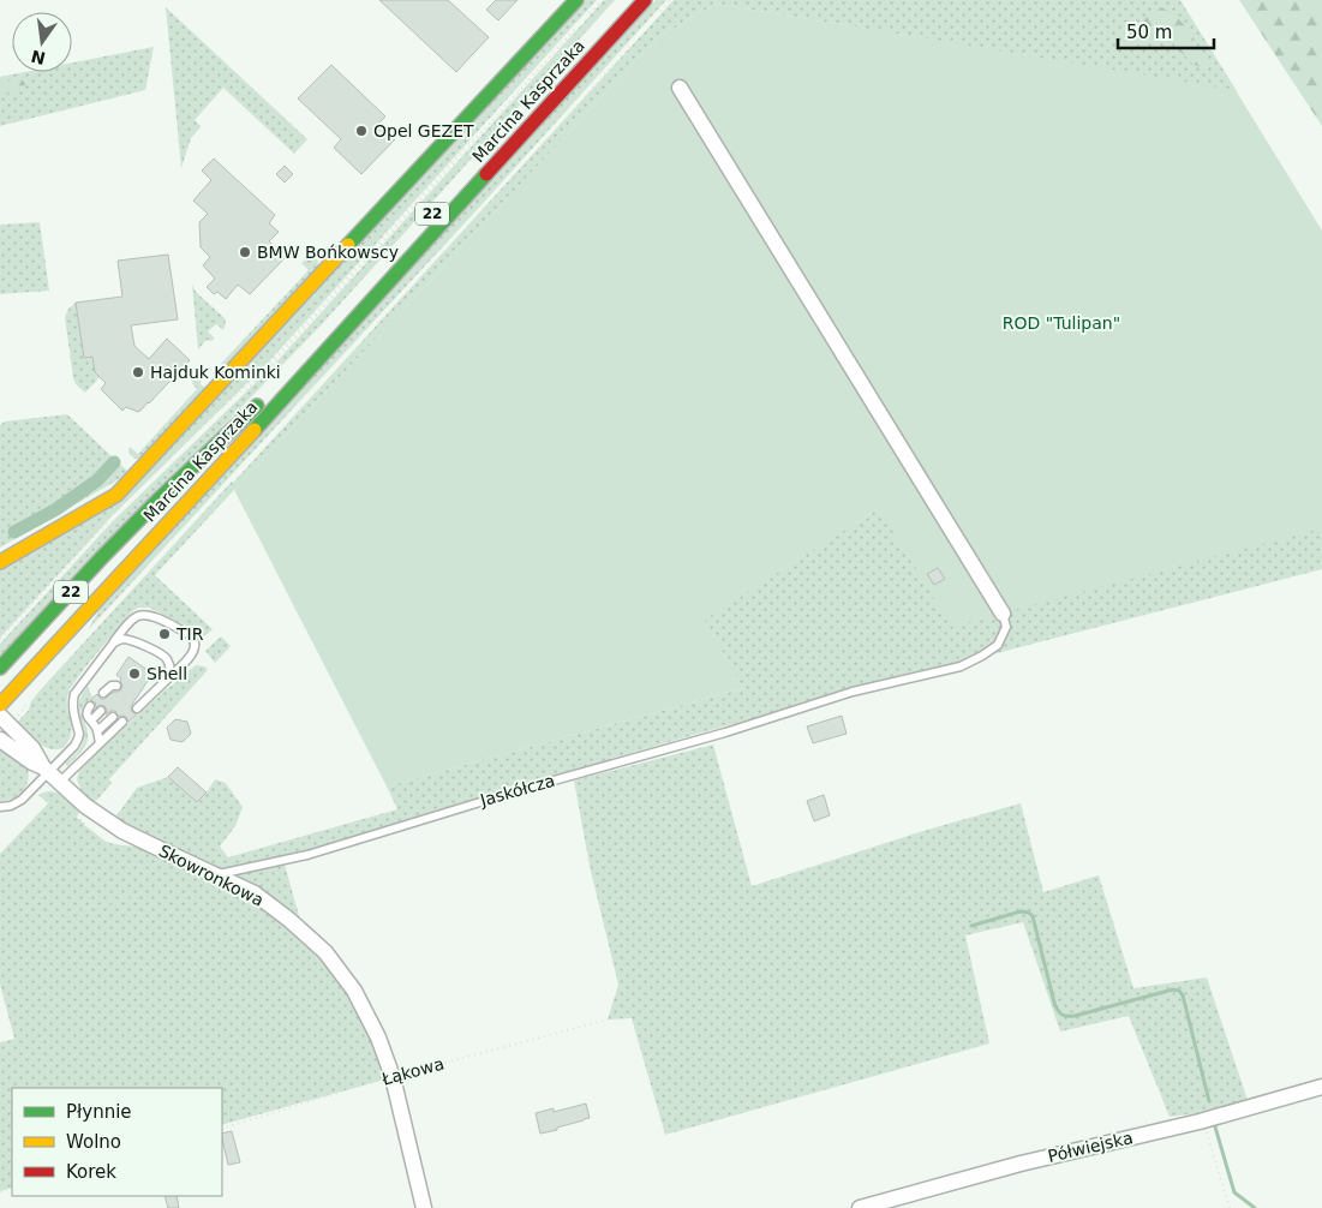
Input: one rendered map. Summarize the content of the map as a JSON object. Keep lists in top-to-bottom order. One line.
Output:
{"streets":{"main road":["Marcina Kasprzaka","22"],"street":["Skowronkowa","Półwiejska"],"lane":["Jaskółcza"],"path":["Łąkowa"]},"crossings":[["Jaskółcza","Skowronkowa"],["Skowronkowa","Łąkowa"]],"parks":["ROD \"Tulipan\""],"places":["Opel GEZET","BMW Bońkowscy","Hajduk Kominki","TIR","Shell"],"legend":["Płynnie","Wolno","Korek"],"scale_bar":"50 m","north":"bottom"}
